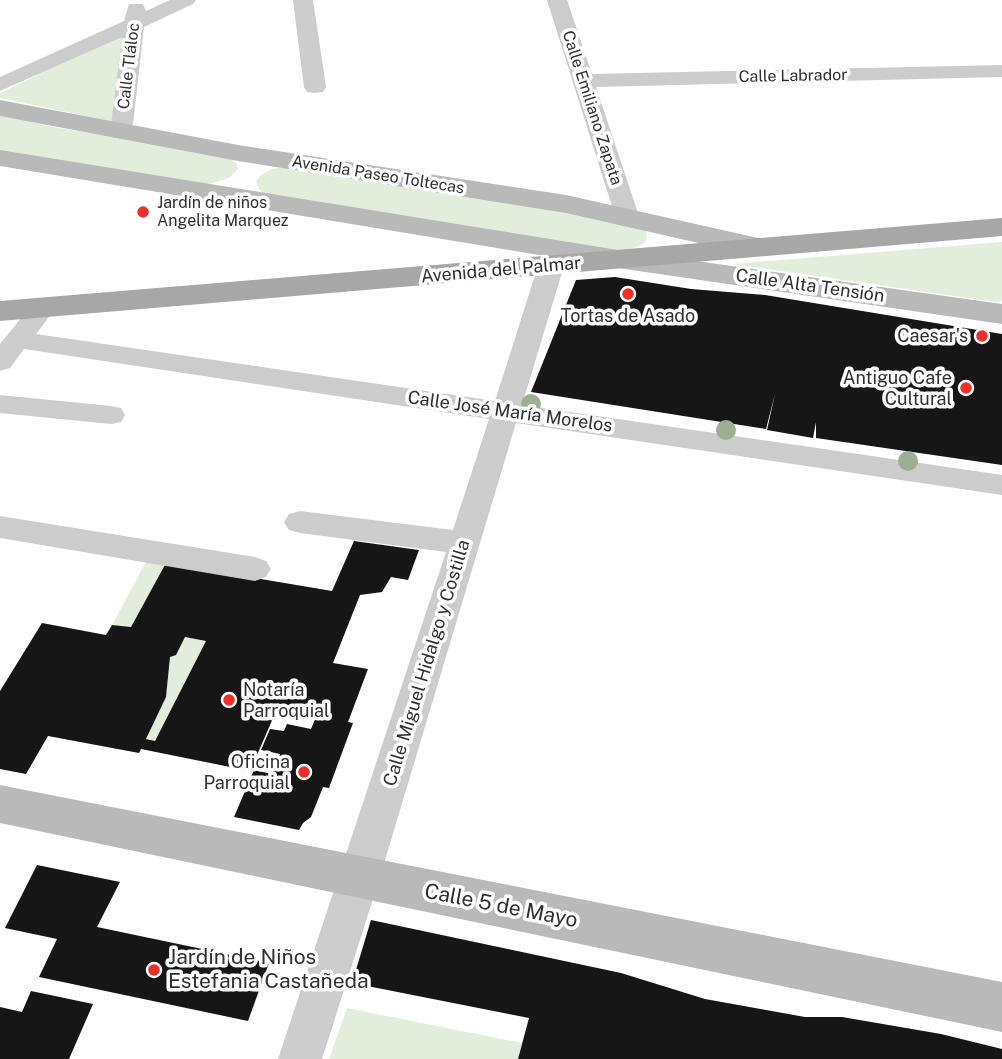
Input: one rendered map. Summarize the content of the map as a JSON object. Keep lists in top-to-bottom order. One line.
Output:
{"streets":{"main road":["Avenida del Palmar"],"street":["Calle Tláloc","Calle Labrador","Calle Emiliano Zapata","Avenida Paseo Toltecas","Calle Alta Tensión","Calle José María Morelos","Calle Miguel Hidalgo y Costilla","Calle 5 de Mayo"]},"crossings":[["Calle Tláloc","Avenida Paseo Toltecas"],["Calle Labrador","Calle Emiliano Zapata"],["Calle Emiliano Zapata","Avenida Paseo Toltecas"],["Avenida Paseo Toltecas","Avenida del Palmar"],["Avenida del Palmar","Calle Alta Tensión"],["Avenida del Palmar","Calle Miguel Hidalgo y Costilla"],["Calle José María Morelos","Calle Miguel Hidalgo y Costilla"],["Calle Miguel Hidalgo y Costilla","Calle 5 de Mayo"]],"places":["Jardín de niños Angelita Marquez","Tortas de Asado","Caesar's","Antiguo Cafe Cultural","Notaría Parroquial","Oficina Parroquial","Jardín de Niños Estefania Castañeda"]}
